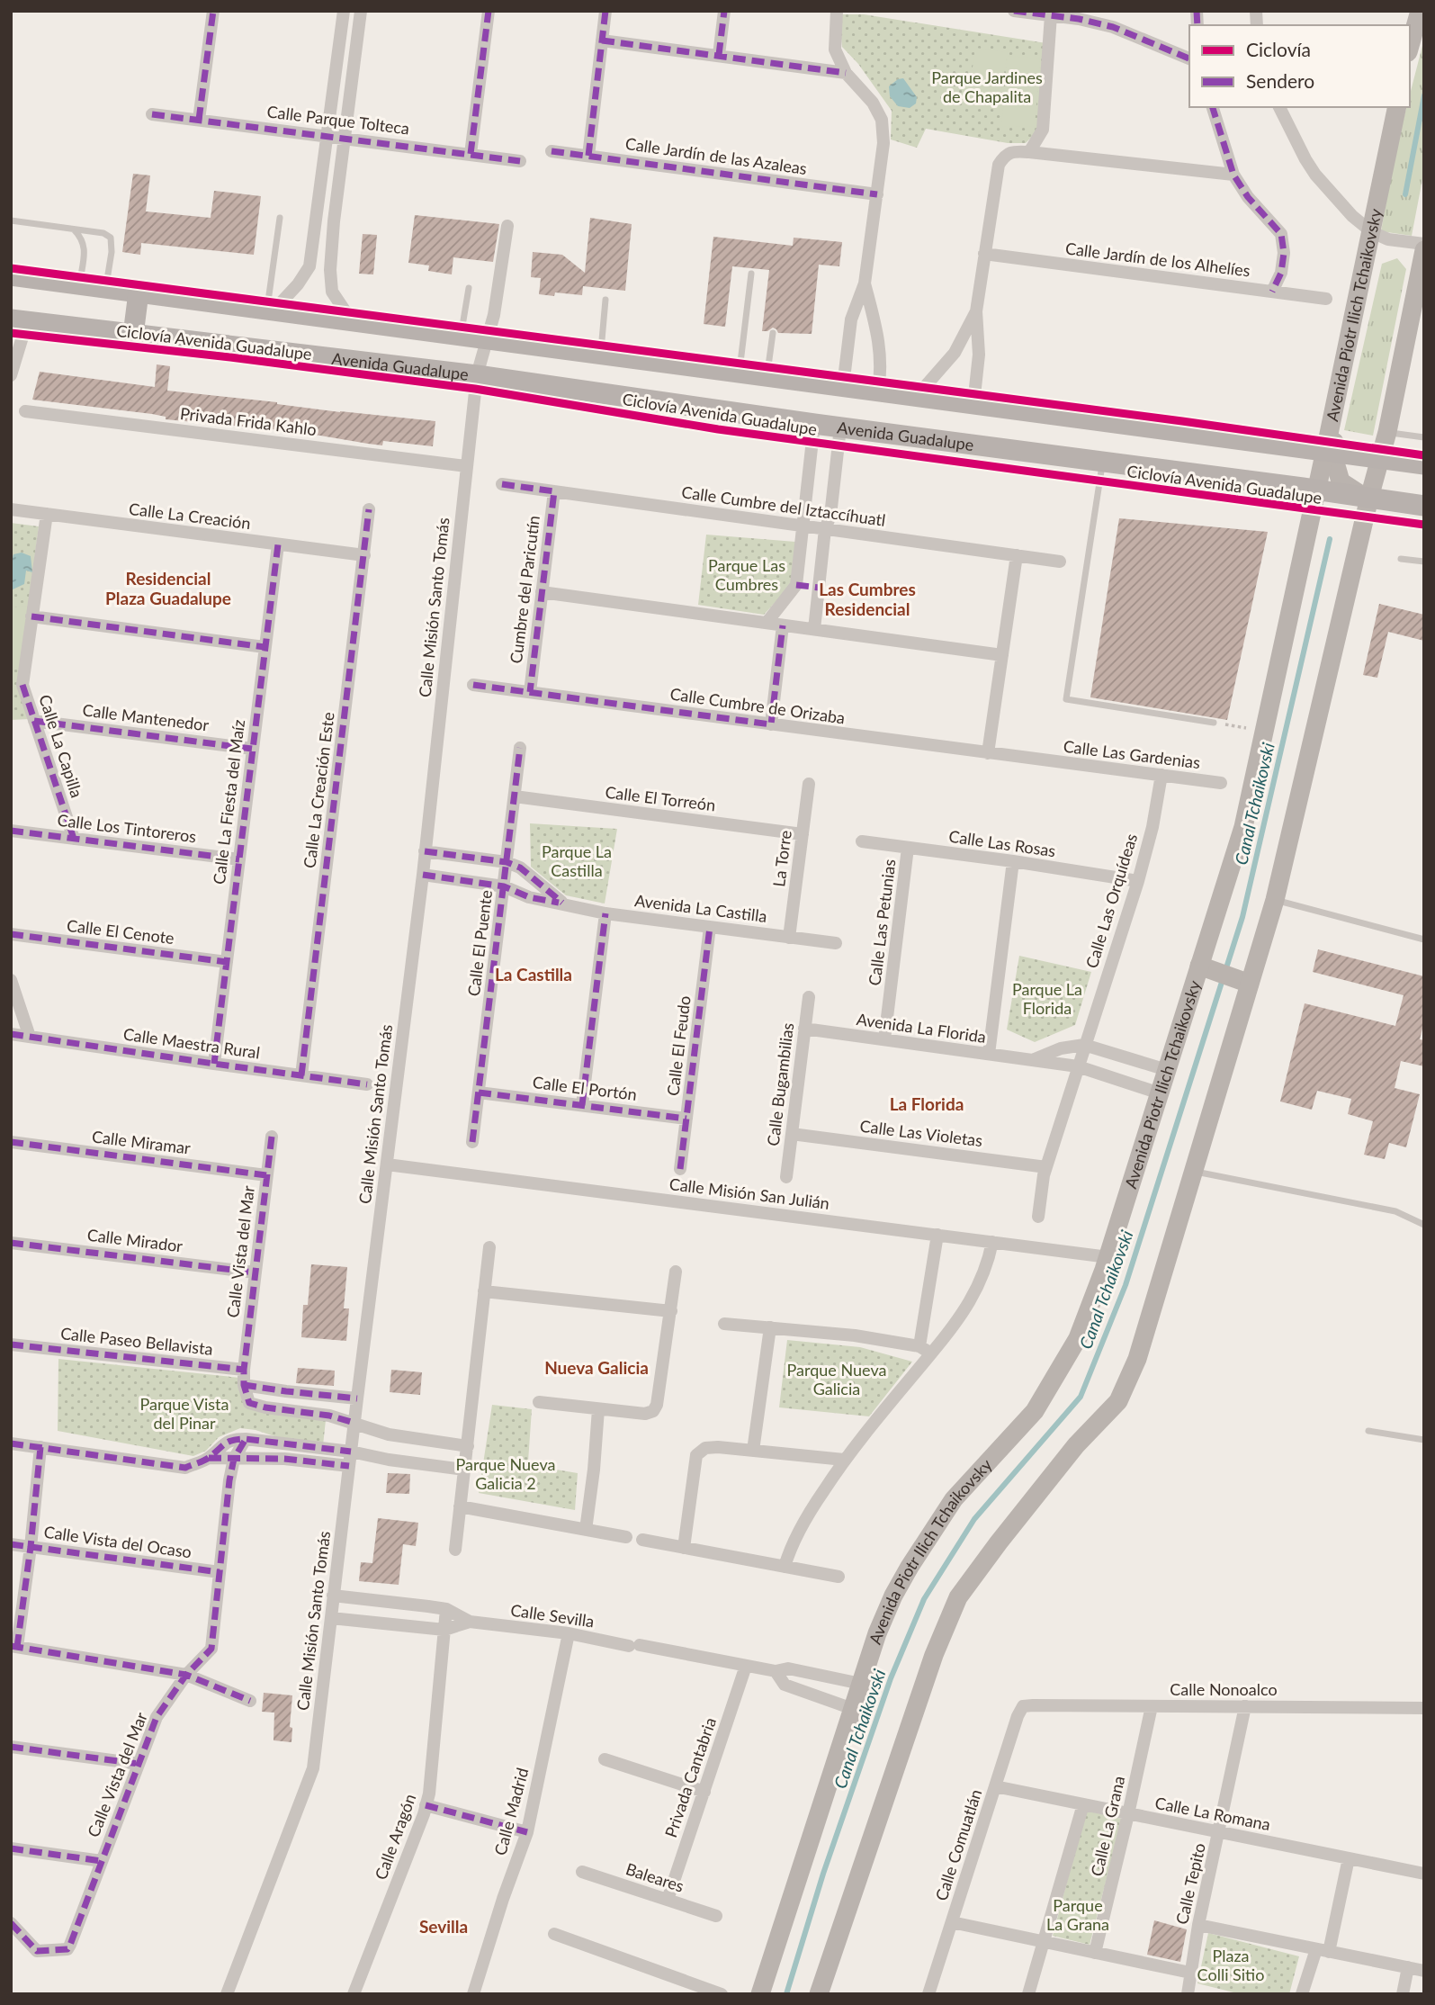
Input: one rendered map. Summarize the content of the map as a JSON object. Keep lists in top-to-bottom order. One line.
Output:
{"streets":{"main road":["Avenida Guadalupe"],"street":["Calle Parque Tolteca","Calle Jardín de las Azaleas","Calle Jardín de los Alhelíes","Avenida Piotr Ilich Tchaikovsky","Privada Frida Kahlo","Calle Cumbre del Iztaccíhuatl","Calle La Creación","Cumbre del Paricutín","Calle Misión Santo Tomás","Calle Cumbre de Orizaba","Calle Mantenedor","Calle La Capilla","Calle Las Gardenias","Calle La Creación Este","Calle El Torreón","Calle La Fiesta del Maíz","Calle Los Tintoreros","Calle Las Rosas","La Torre","Calle Las Orquídeas","Avenida La Castilla","Calle Las Petunias","Calle El Cenote","Calle El Puente","Avenida La Florida","Calle Maestra Rural","Calle El Feudo","Calle Bugambilias","Calle El Portón","Calle Las Violetas","Calle Miramar","Calle Misión San Julián","Calle Mirador","Calle Vista del Mar","Calle Paseo Bellavista","Calle Vista del Ocaso","Calle Sevilla","Calle Nonoalco","Privada Cantabria","Calle Madrid","Calle La Romana","Calle La Grana","Calle Aragón","Calle Comuatlán","Baleares","Calle Tepito"],"cycle path":["Ciclovía Avenida Guadalupe"]},"crossings":[["Avenida Piotr Ilich Tchaikovsky","Avenida Guadalupe"],["Avenida Piotr Ilich Tchaikovsky","Avenida La Florida"],["Avenida Piotr Ilich Tchaikovsky","Calle Misión San Julián"],["Avenida Piotr Ilich Tchaikovsky","Calle Sevilla"],["Avenida Guadalupe","Calle Misión Santo Tomás"],["Privada Frida Kahlo","Calle Misión Santo Tomás"],["Calle Cumbre del Iztaccíhuatl","Cumbre del Paricutín"],["Calle La Creación","Calle La Capilla"],["Calle La Creación","Calle La Creación Este"],["Calle La Creación","Calle La Fiesta del Maíz"],["Cumbre del Paricutín","Calle Cumbre de Orizaba"],["Calle Misión Santo Tomás","Avenida La Castilla"],["Calle Misión Santo Tomás","Calle Misión San Julián"],["Calle Misión Santo Tomás","Calle Sevilla"],["Calle Cumbre de Orizaba","Calle Las Gardenias"],["Calle Mantenedor","Calle La Capilla"],["Calle Mantenedor","Calle La Fiesta del Maíz"],["Calle La Capilla","Calle Los Tintoreros"],["Calle Las Gardenias","Calle Las Orquídeas"],["Calle La Creación Este","Calle Maestra Rural"],["Calle El Torreón","La Torre"],["Calle El Torreón","Calle El Puente"],["Calle La Fiesta del Maíz","Calle Los Tintoreros"],["Calle La Fiesta del Maíz","Calle El Cenote"],["Calle La Fiesta del Maíz","Calle Maestra Rural"],["Calle Las Rosas","Calle Las Orquídeas"],["Calle Las Rosas","Calle Las Petunias"],["La Torre","Avenida La Castilla"],["Calle Las Orquídeas","Avenida La Florida"],["Calle Las Orquídeas","Calle Las Violetas"],["Avenida La Castilla","Calle El Puente"],["Avenida La Castilla","Calle El Feudo"],["Calle Las Petunias","Avenida La Florida"],["Calle El Puente","Calle El Portón"],["Avenida La Florida","Calle Bugambilias"],["Calle El Feudo","Calle El Portón"],["Calle Bugambilias","Calle Las Violetas"],["Calle Miramar","Calle Vista del Mar"],["Calle Mirador","Calle Vista del Mar"],["Calle Vista del Mar","Calle Paseo Bellavista"],["Calle Vista del Mar","Calle Vista del Ocaso"],["Calle Sevilla","Privada Cantabria"],["Calle Sevilla","Calle Madrid"],["Calle Sevilla","Calle Aragón"],["Calle Nonoalco","Calle La Grana"],["Calle Nonoalco","Calle Comuatlán"],["Calle Nonoalco","Calle Tepito"],["Privada Cantabria","Baleares"],["Calle La Romana","Calle La Grana"],["Calle La Romana","Calle Comuatlán"],["Calle La Romana","Calle Tepito"]],"districts":["Residencial Plaza Guadalupe","Las Cumbres Residencial","La Castilla","La Florida","Nueva Galicia","Sevilla"],"water":["Canal Tchaikovski"],"parks":["Parque Jardines de Chapalita","Parque Las Cumbres","Parque La Castilla","Parque La Florida","Parque Nueva Galicia","Parque Vista del Pinar","Parque Nueva Galicia 2","Parque La Grana","Plaza Colli Sitio"],"legend":["Ciclovía","Sendero"]}
